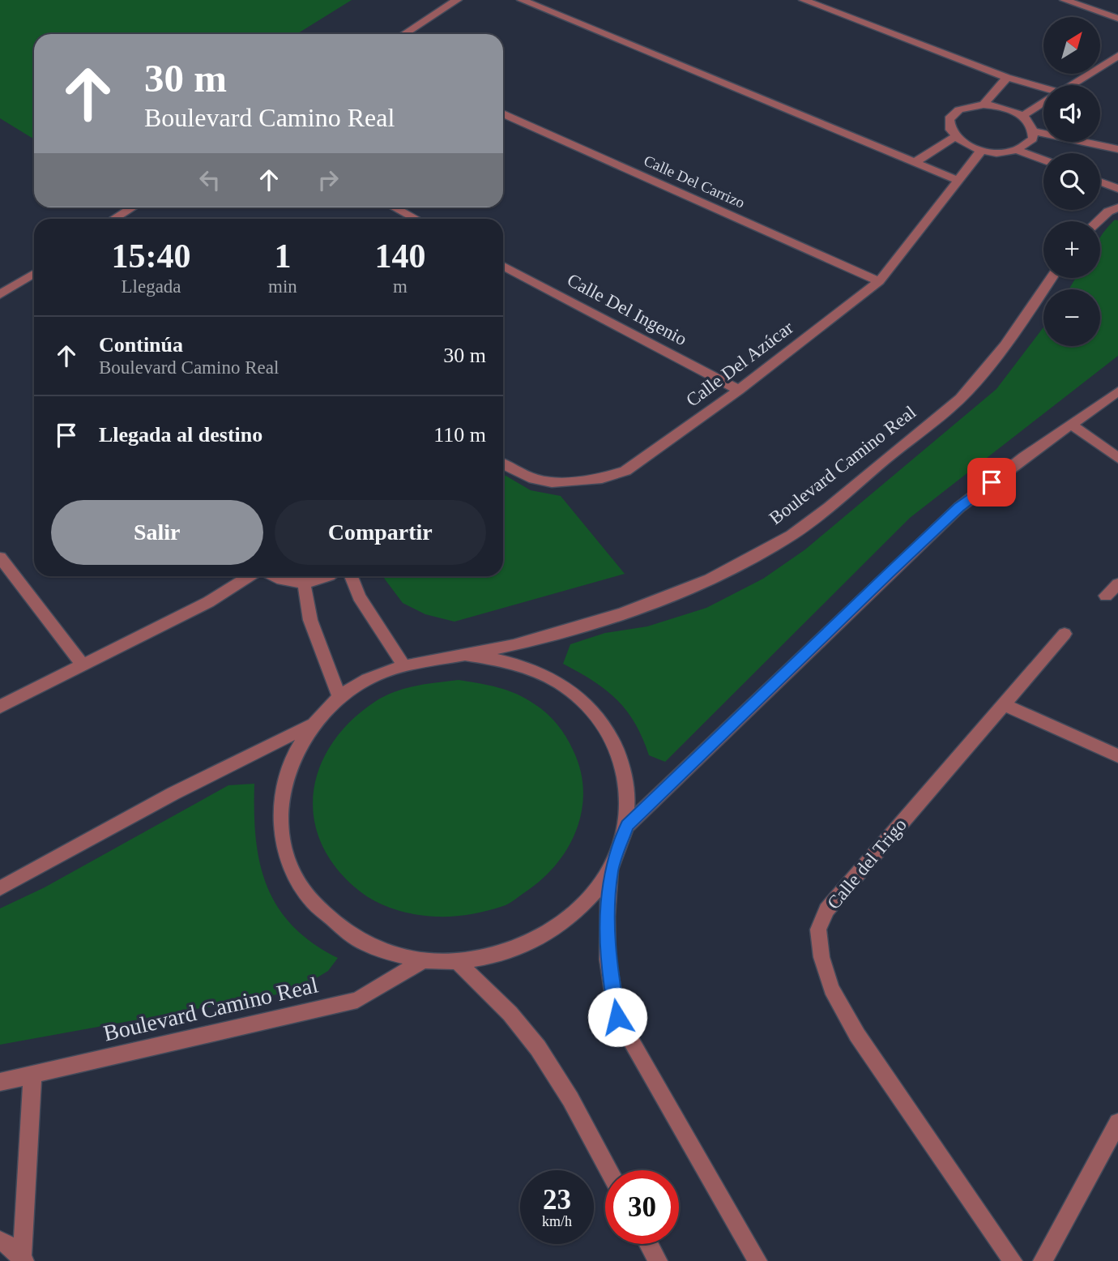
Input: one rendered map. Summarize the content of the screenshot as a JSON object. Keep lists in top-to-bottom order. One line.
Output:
{"streets":{"street":["Calle Del Carrizo","Calle Del Ingenio","Calle Del Azúcar","Boulevard Camino Real","Calle del Trigo"]},"crossings":[["Calle Del Carrizo","Calle Del Azúcar"],["Calle Del Ingenio","Calle Del Azúcar"]],"north":"top right","page":{"map_buttons":["+","−"],"turn":["30 m","Boulevard Camino Real"],"eta":["15:40","Llegada","1","min","140","m"],"list":[{"name":"Continúa","note":"Boulevard Camino Real","value":"30 m"},{"name":"Llegada al destino","value":"110 m"}],"buttons":["Salir","Compartir"],"speed":"23 km/h","limit":"30"}}
